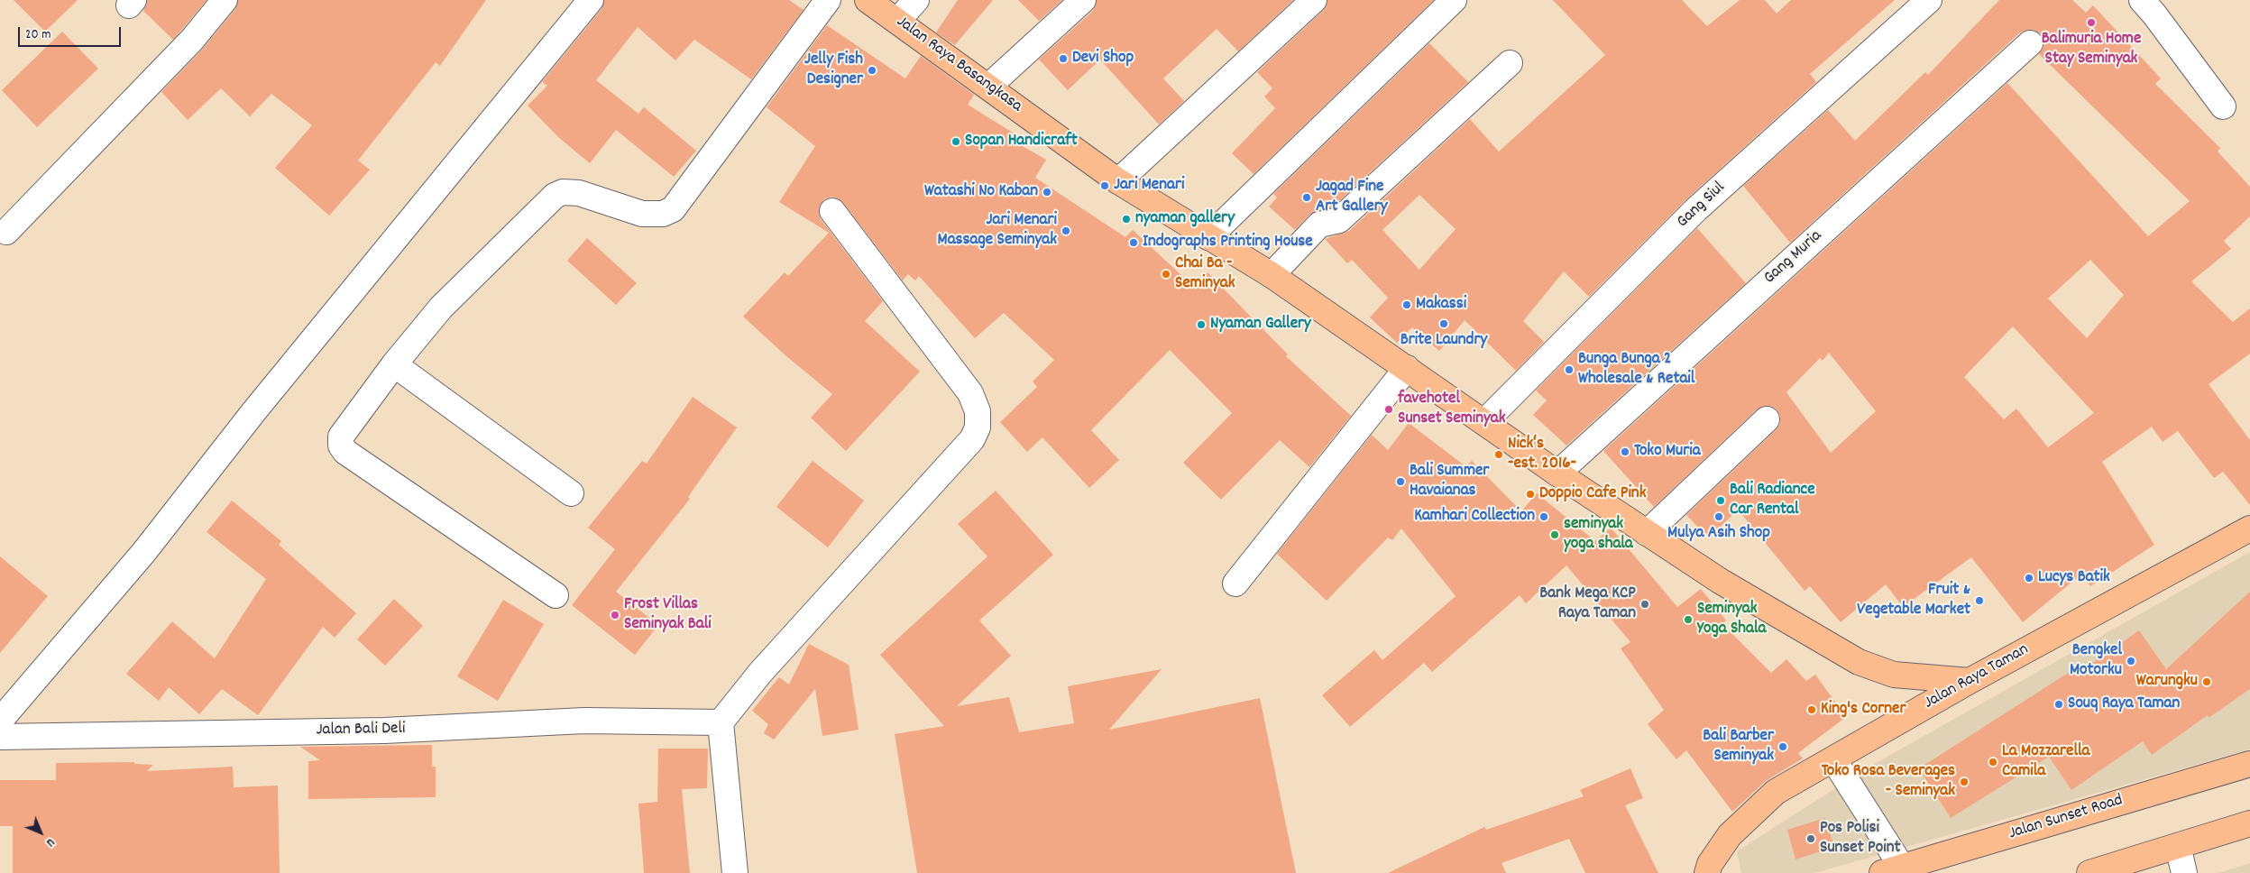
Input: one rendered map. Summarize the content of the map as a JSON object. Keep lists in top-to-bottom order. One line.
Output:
{"streets":{"main road":["Jalan Raya Basangkasa","Jalan Raya Taman","Jalan Sunset Road"],"street":["Gang Siul","Gang Muria","Jalan Bali Deli"]},"crossings":[["Jalan Raya Basangkasa","Gang Siul"],["Jalan Raya Basangkasa","Gang Muria"],["Jalan Raya Basangkasa","Jalan Raya Taman"]],"places":["Balimuria Home Stay Seminyak","Devi Shop","Jelly Fish Designer","Sopan Handicraft","Jari Menari","Watashi No Kaban","Jagad Fine Art Gallery","nyaman gallery","Jari Menari Massage Seminyak","Indographs Printing House","Chai Ba - Seminyak","Makassi","Brite Laundry","Nyaman Gallery","Bunga Bunga 2 Wholesale & Retail","favehotel Sunset Seminyak","Toko Muria","Nick‘s -est. 2016-","Bali Summer Havaianas","Doppio Cafe Pink","Bali Radiance Car Rental","Kamhari Collection","Mulya Asih Shop","seminyak yoga shala","Lucys Batik","Fruit & Vegetable Market","Bank Mega KCP Raya Taman","Frost Villas Seminyak Bali","Seminyak Yoga Shala","Bengkel Motorku","Warungku","Souq Raya Taman","King's Corner","Bali Barber Seminyak","La Mozzarella Camila","Toko Rosa Beverages - Seminyak","Pos Polisi Sunset Point"],"scale_bar":"20 m","north":"bottom right"}
